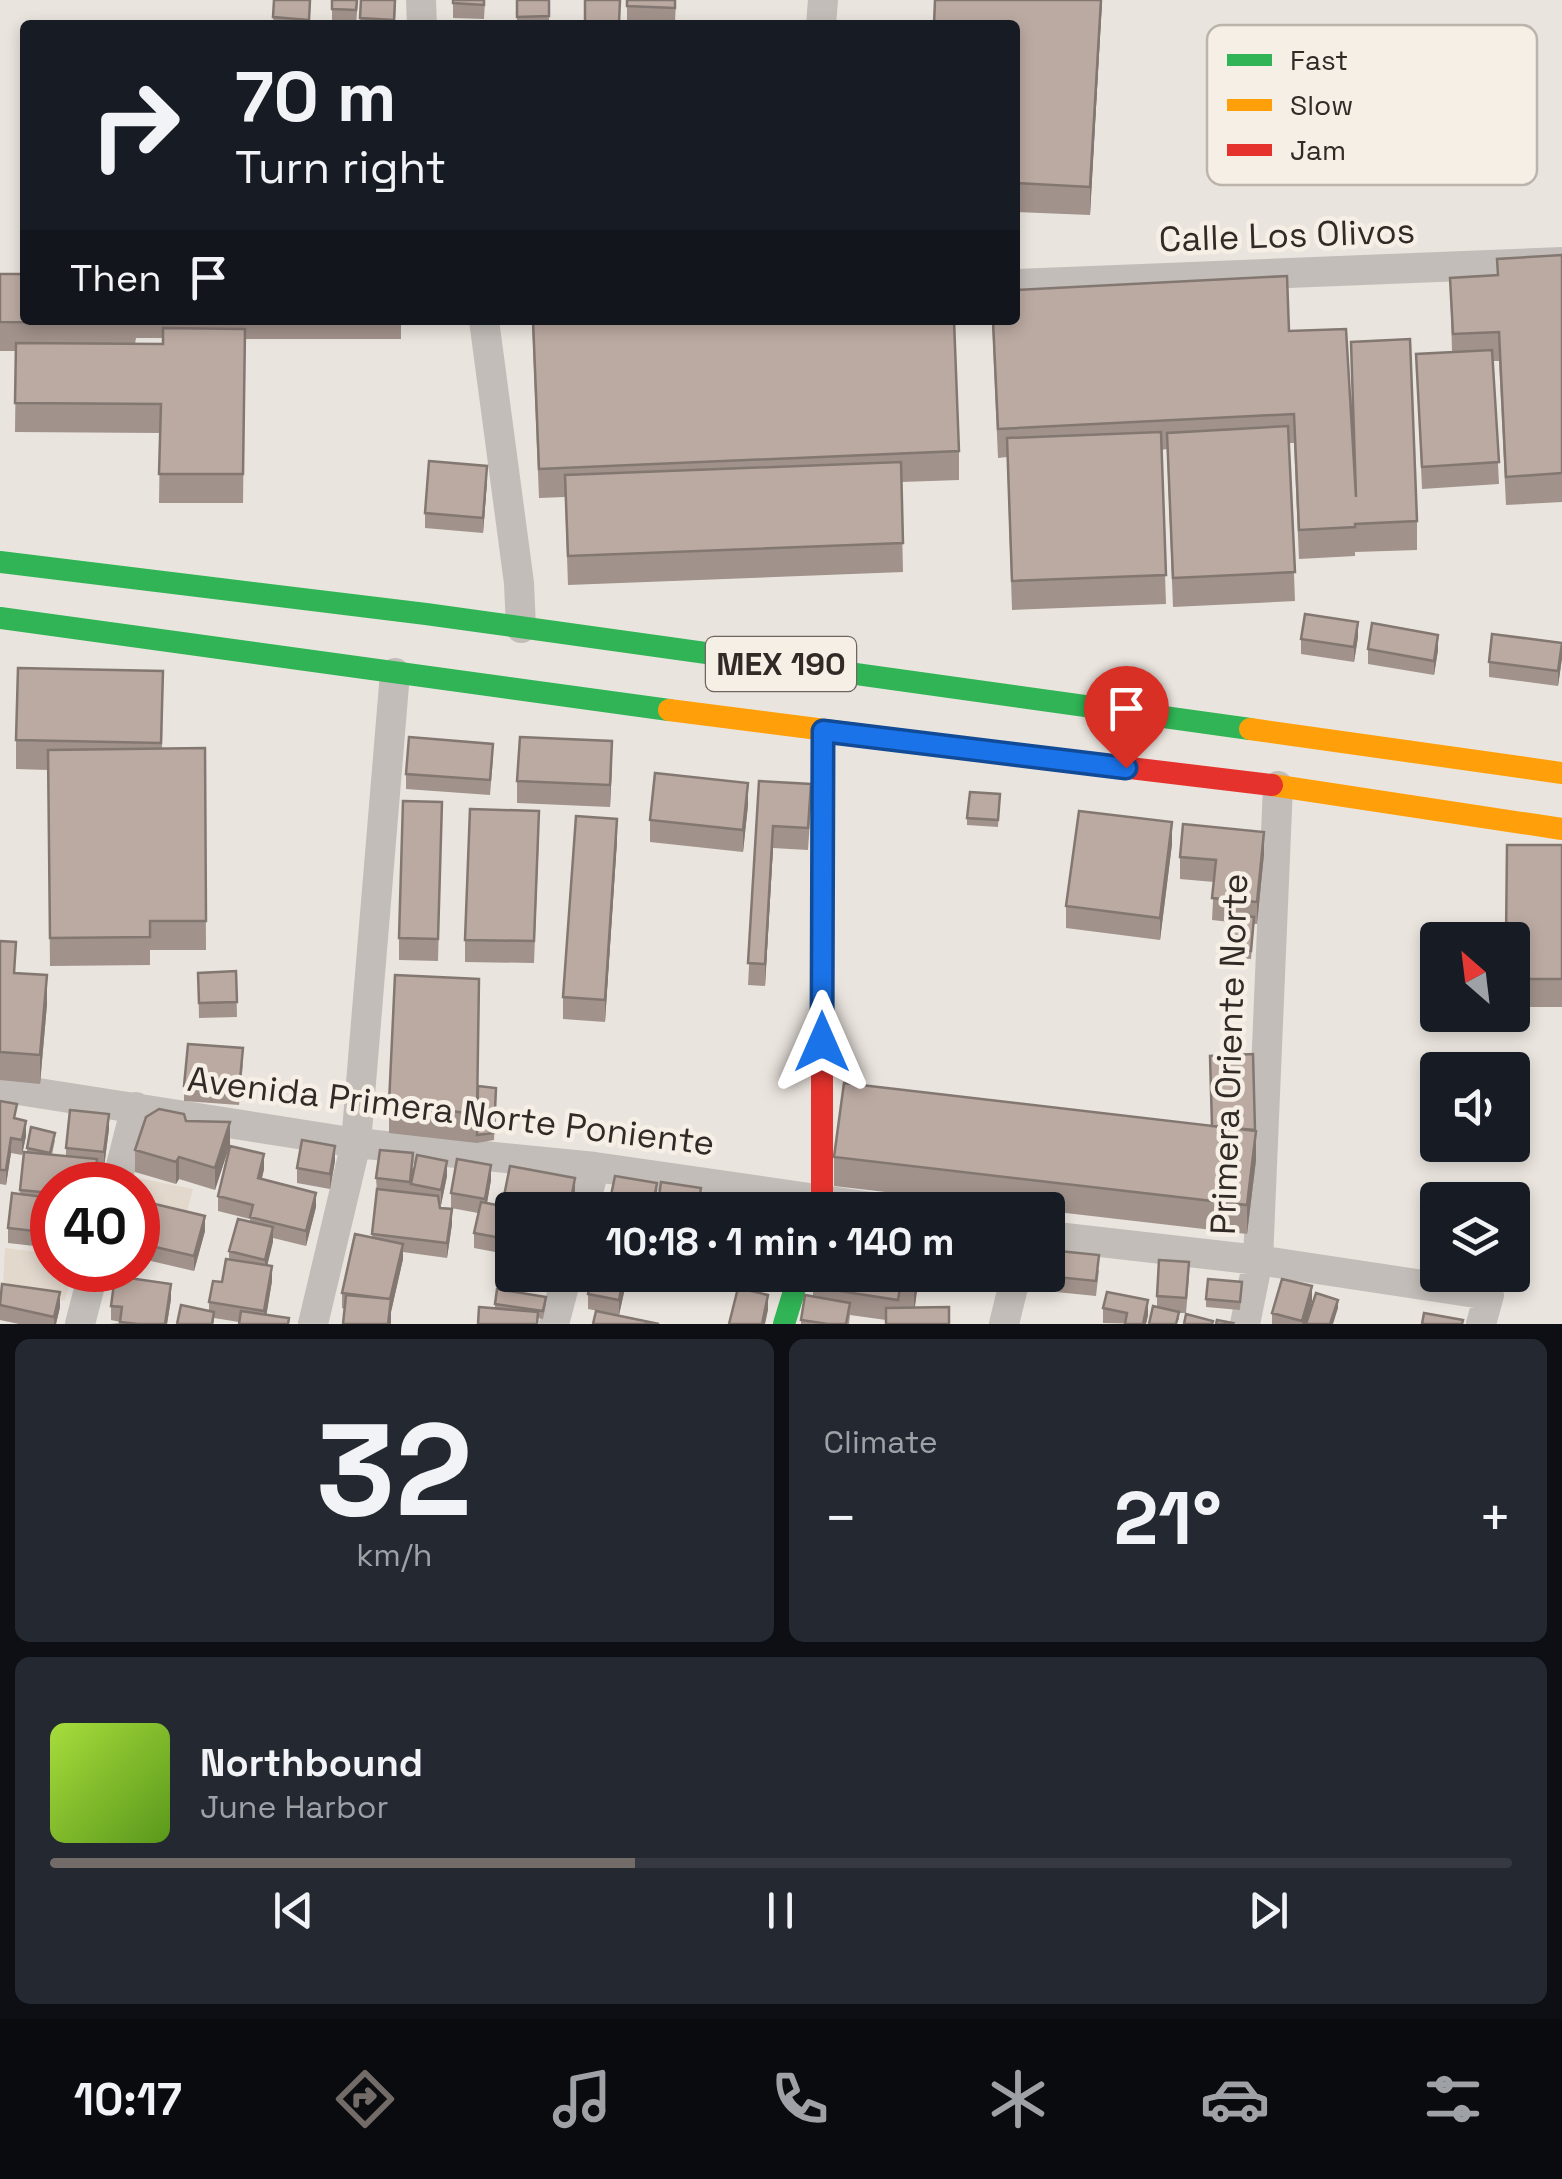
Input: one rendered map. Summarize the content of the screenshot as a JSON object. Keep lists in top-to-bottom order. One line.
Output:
{"streets":{"main road":["MEX 190"],"street":["Calle Los Olivos","Primera Oriente Norte","Avenida Primera Norte Poniente"]},"crossings":[["MEX 190","Primera Oriente Norte"]],"legend":["Fast","Slow","Jam"],"north":"top left","page":{"turn":["70 m","Turn right"],"then":"Then","limit":"40","trip":"10:18 · 1 min · 140 m","tile":[["32","km/h"],"Climate"],"heat":["−","21°","+"],"song":["Northbound","June Harbor"],"tabs":"10:17"}}
